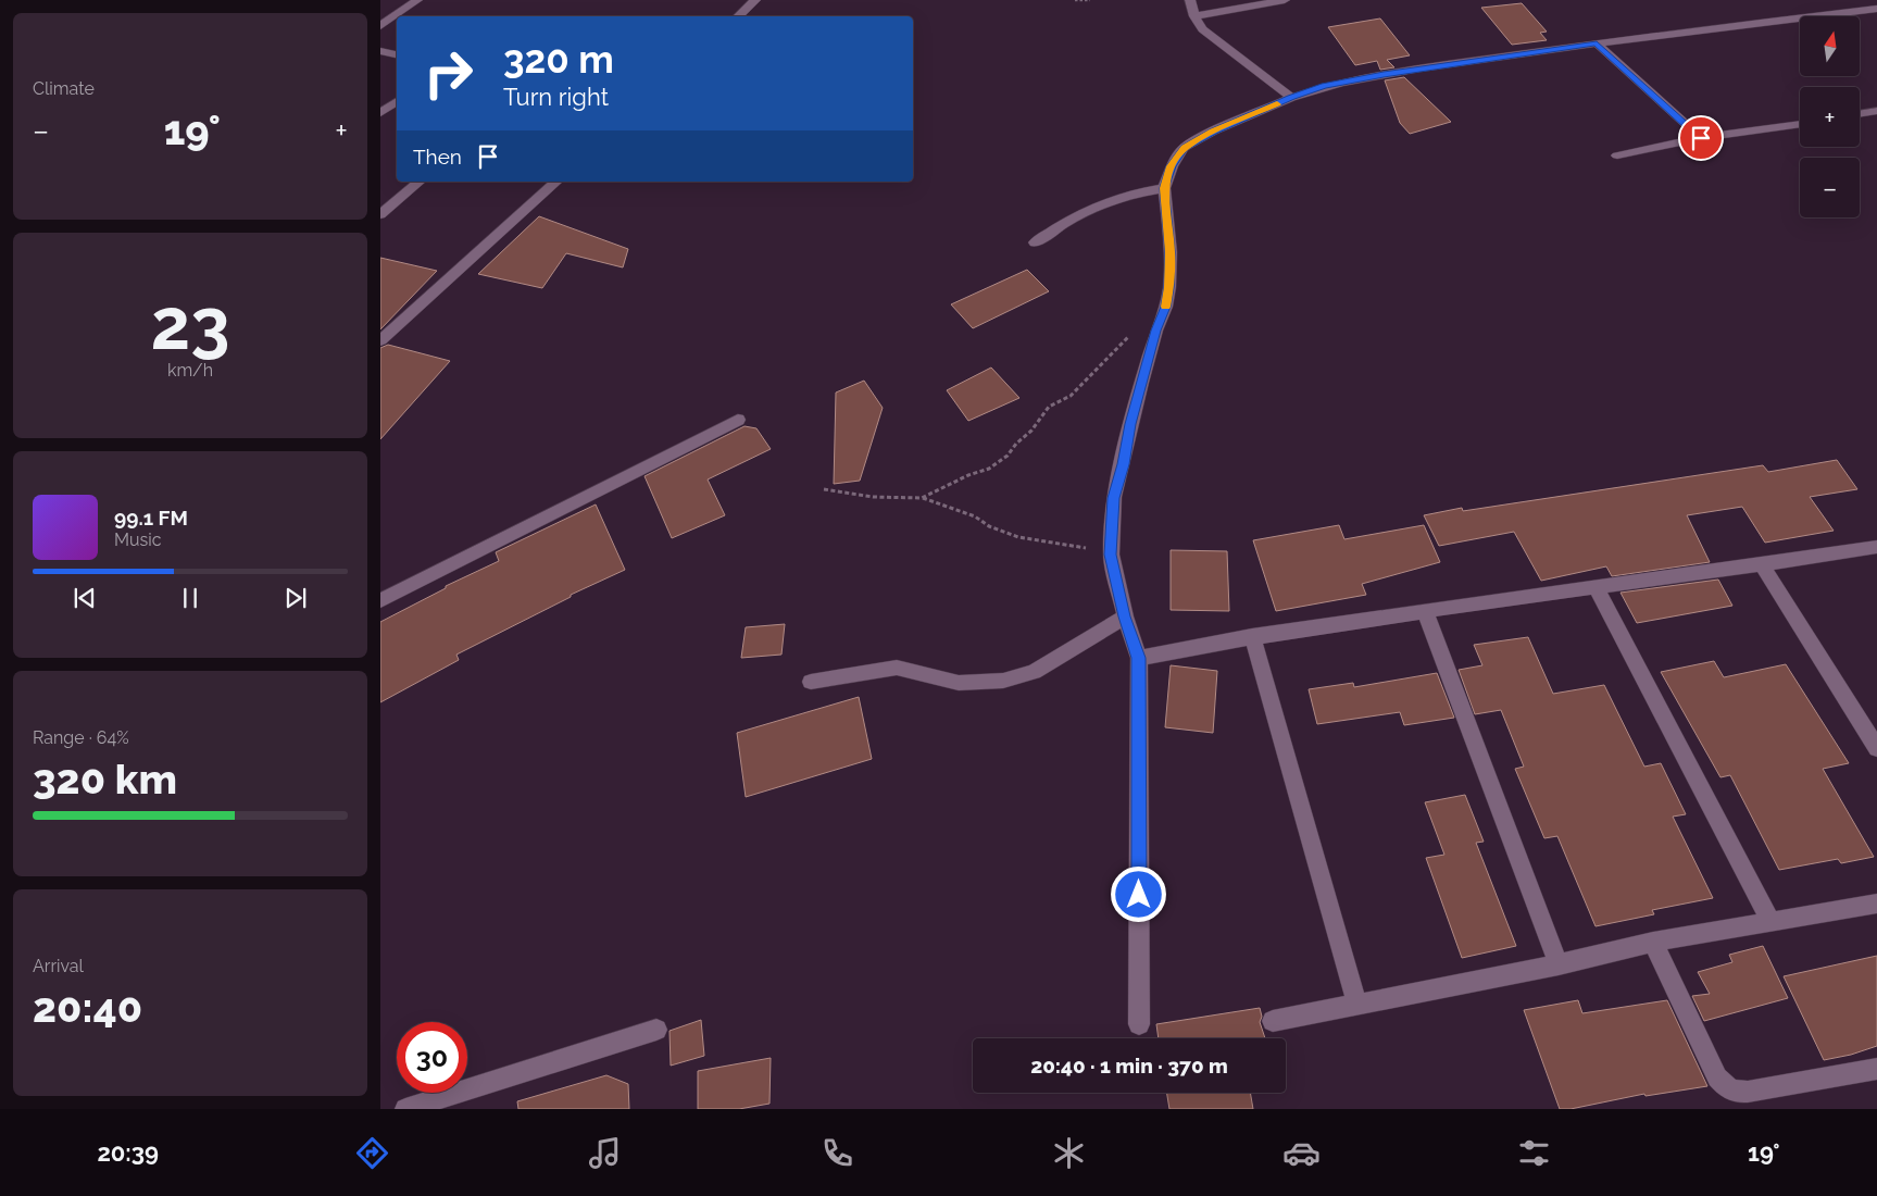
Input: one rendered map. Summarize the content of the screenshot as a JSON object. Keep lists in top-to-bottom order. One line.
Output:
{"north":"top","page":{"tile":["Climate",["23","km/h"],["Range · 64%","320 km"],["Arrival","20:40"]],"map_buttons":["+","−"],"turn":["320 m","Turn right"],"heat":["−","19°","+"],"then":"Then","song":["99.1 FM","Music"],"limit":"30","trip":"20:40 · 1 min · 370 m","tabs":["20:39","19°"]}}
